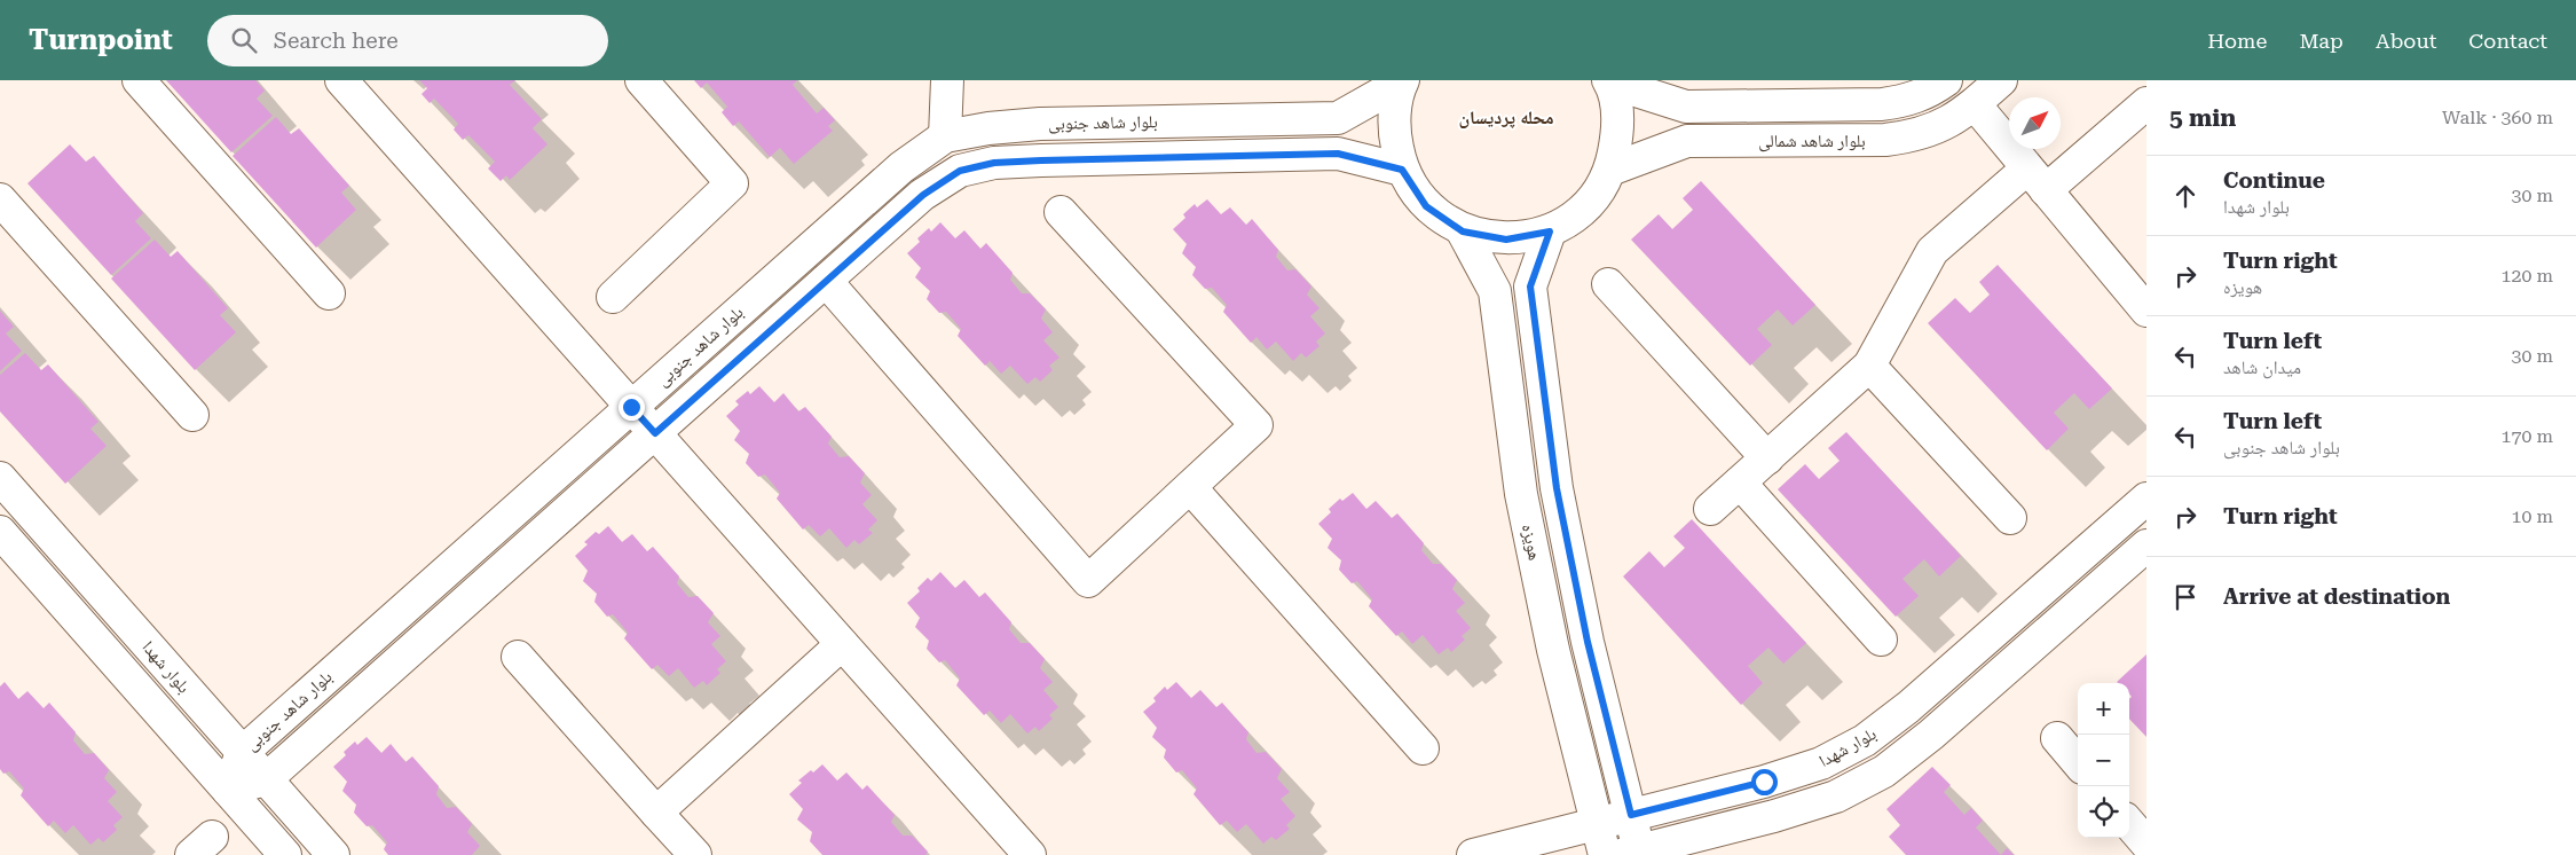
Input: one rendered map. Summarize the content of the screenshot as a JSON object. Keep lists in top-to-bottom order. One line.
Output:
{"streets":{"street":["بلوار شاهد جنوبی","بلوار شاهد شمالی","هویزه","بلوار شهدا"]},"crossings":[["بلوار شاهد جنوبی","بلوار شهدا"],["هویزه","بلوار شهدا"]],"districts":["محله پردیسان"],"north":"top right","page":{"header":"Turnpoint","search":"Search here","nav":["Home","Map","About","Contact"],"heading":["5 min","Walk · 360 m"],"list":[["Continue","بلوار شهدا","30 m"],["Turn right","هویزه","120 m"],["Turn left","میدان شاهد","30 m"],["Turn left","بلوار شاهد جنوبی","170 m"],["Turn right","10 m"],"Arrive at destination"],"map_buttons":["+","−"]}}
